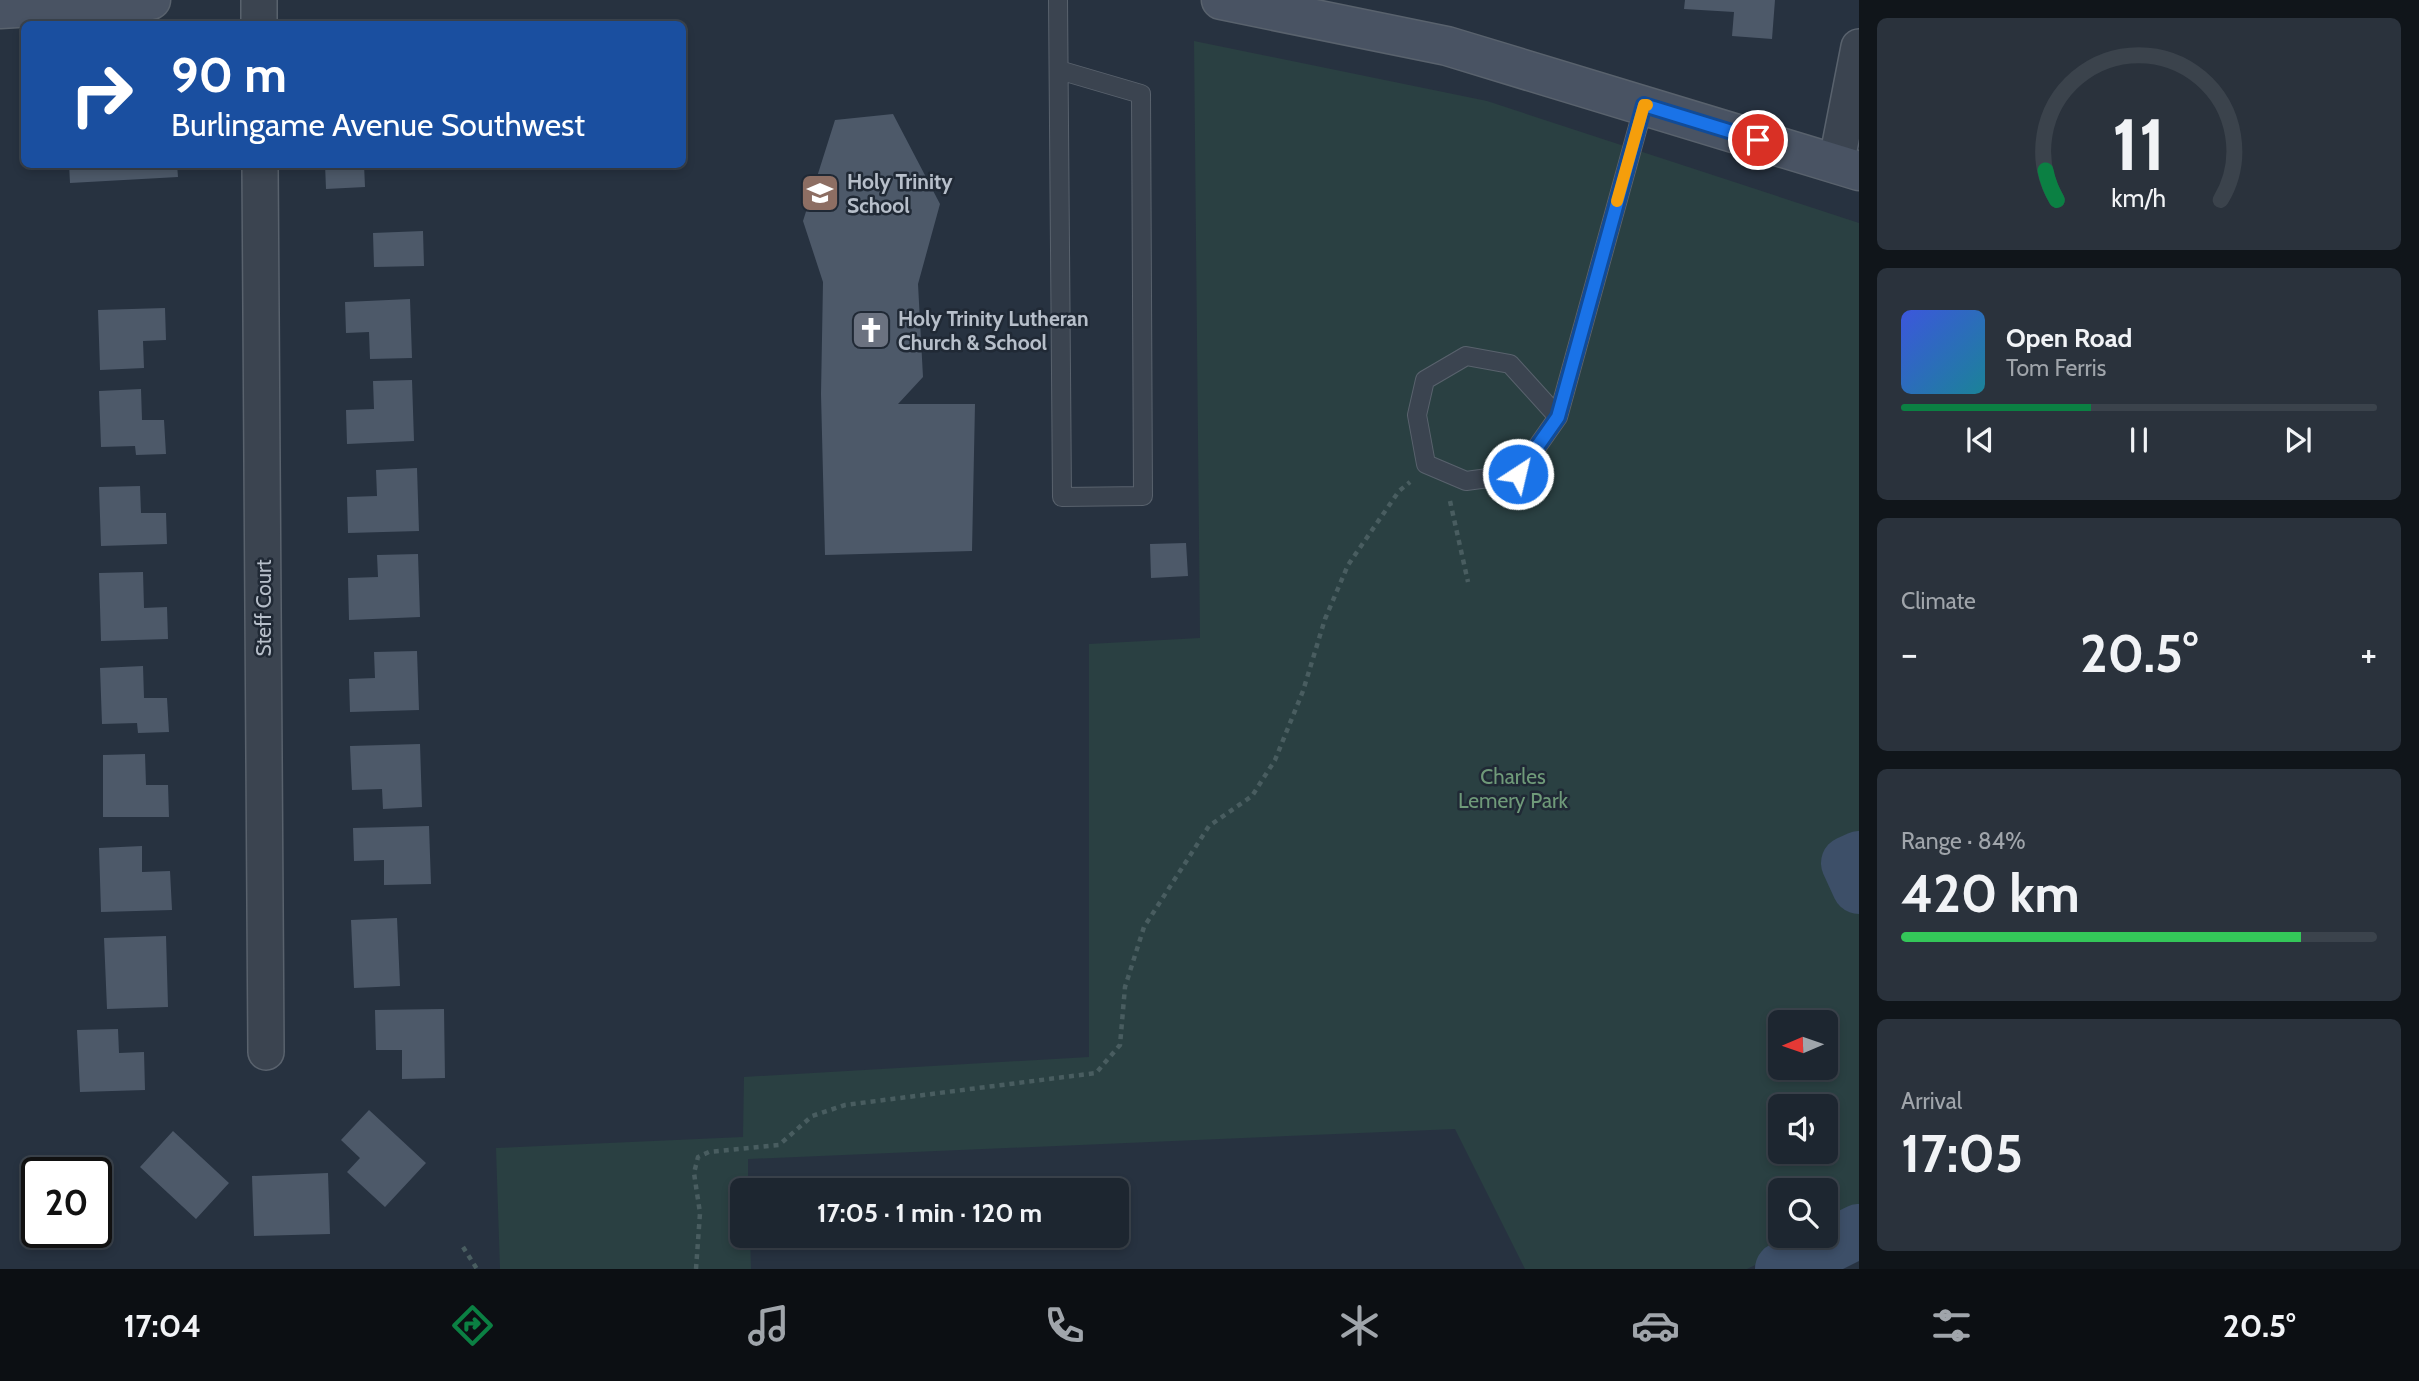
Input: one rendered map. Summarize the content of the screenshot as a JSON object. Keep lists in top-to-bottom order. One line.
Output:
{"streets":{"street":["Steff Court"]},"parks":["Charles Lemery Park"],"places":{"school or university":["Holy Trinity School"],"church":["Holy Trinity Lutheran Church & School"]},"north":"left","page":{"turn":["90 m","Burlingame Avenue Southwest"],"song":["Open Road","Tom Ferris"],"tile":["Climate",["Range · 84%","420 km"],["Arrival","17:05"]],"heat":["−","20.5°","+"],"limit":"20","trip":"17:05 · 1 min · 120 m","tabs":["17:04","20.5°"],"gauge":["11","km/h"]}}
